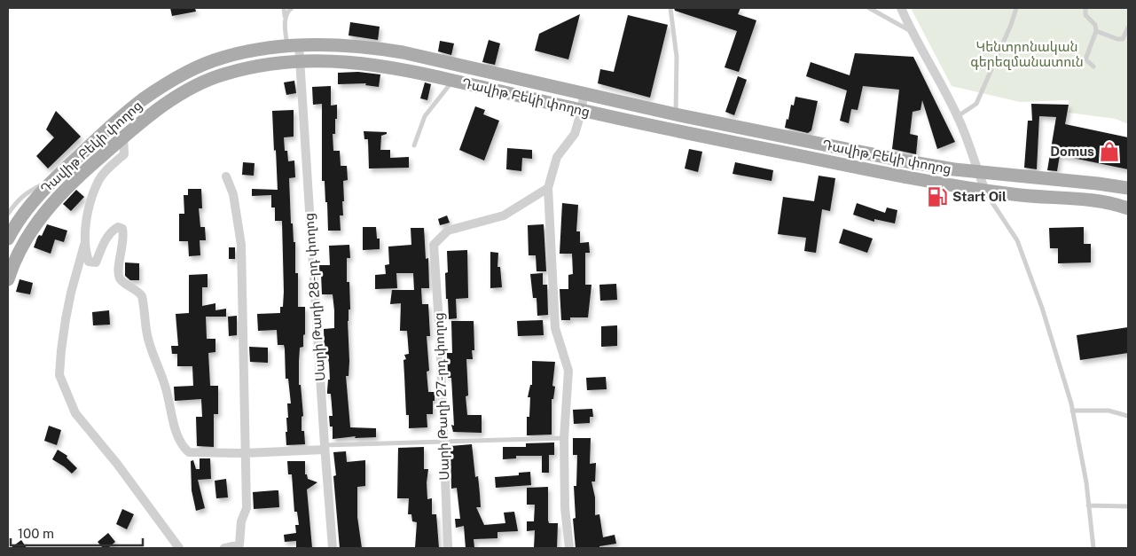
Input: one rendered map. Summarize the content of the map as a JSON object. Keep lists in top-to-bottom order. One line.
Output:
{"streets":{"main road":["Դավիթ Բեկի փողոց"],"street":["Սարի Թաղի 28-րդ փողոց","Սարի Թաղի 27-րդ փողոց"]},"crossings":[["Դավիթ Բեկի փողոց","Սարի Թաղի 28-րդ փողոց"]],"parks":["Կենտրոնական գերեզմանատուն"],"places":{"shop":["Domus"],"fuel station":["Start Oil"]},"scale_bar":"100 m"}
